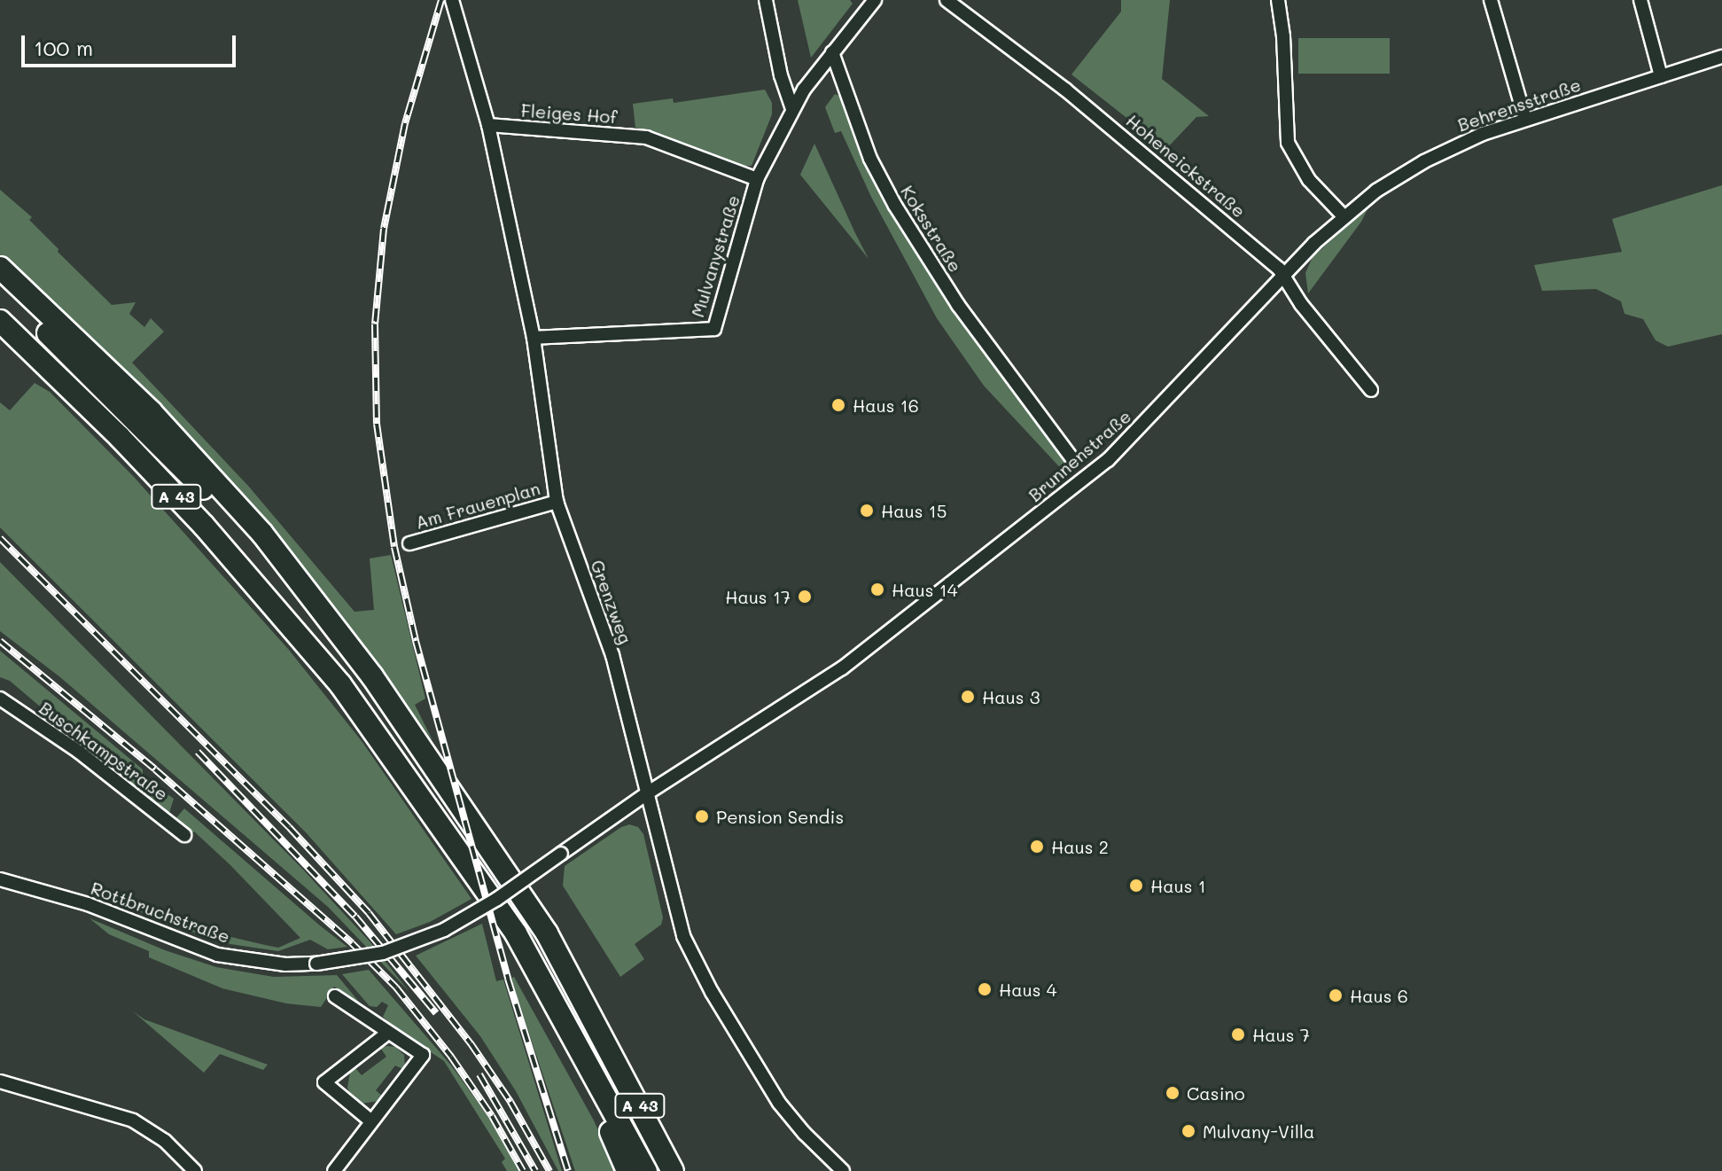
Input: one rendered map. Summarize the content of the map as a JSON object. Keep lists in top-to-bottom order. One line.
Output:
{"streets":{"highway":["A 43"],"street":["Behrensstraße","Fleiges Hof","Hoheneickstraße","Koksstraße","Mulvanystraße","Brunnenstraße","Am Frauenplan","Grenzweg","Buschkampstraße","Rottbruchstraße"]},"crossings":[["Behrensstraße","Brunnenstraße"],["Fleiges Hof","Mulvanystraße"],["Fleiges Hof","Grenzweg"],["Hoheneickstraße","Brunnenstraße"],["Koksstraße","Mulvanystraße"],["Mulvanystraße","Grenzweg"],["Brunnenstraße","Grenzweg"],["Brunnenstraße","Rottbruchstraße"],["Am Frauenplan","Grenzweg"],["Grenzweg","Rottbruchstraße"]],"places":["Haus 16","Haus 15","Haus 14","Haus 17","Haus 3","Pension Sendis","Haus 2","Haus 1","Haus 4","Haus 6","Haus 7","Casino","Mulvany-Villa"],"scale_bar":"100 m"}
